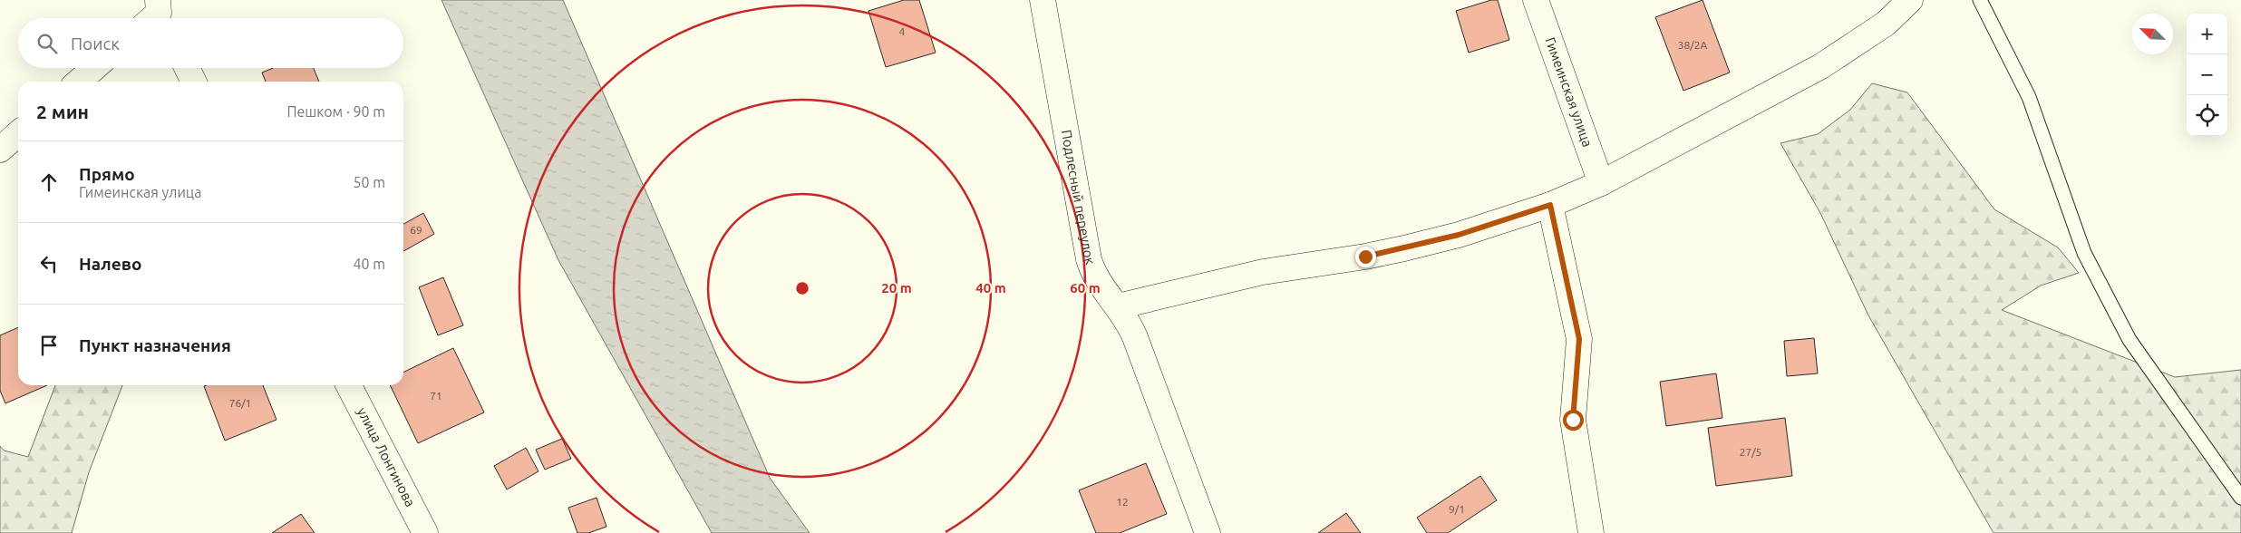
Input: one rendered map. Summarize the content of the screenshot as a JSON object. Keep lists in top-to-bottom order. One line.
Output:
{"streets":{"street":["Гимеинская улица","Подлесный переулок","улица Лонгинова"]},"house_numbers":["4","38/2А","69","71","76/1","27/5","12","9/1"],"north":"top left","page":{"map_buttons":["+","−"],"search":"Поиск","heading":["2 мин","Пешком · 90 m"],"list":[["Прямо","Гимеинская улица","50 m"],["Налево","40 m"],"Пункт назначения"]},"rings":["20 m","40 m","60 m"]}
